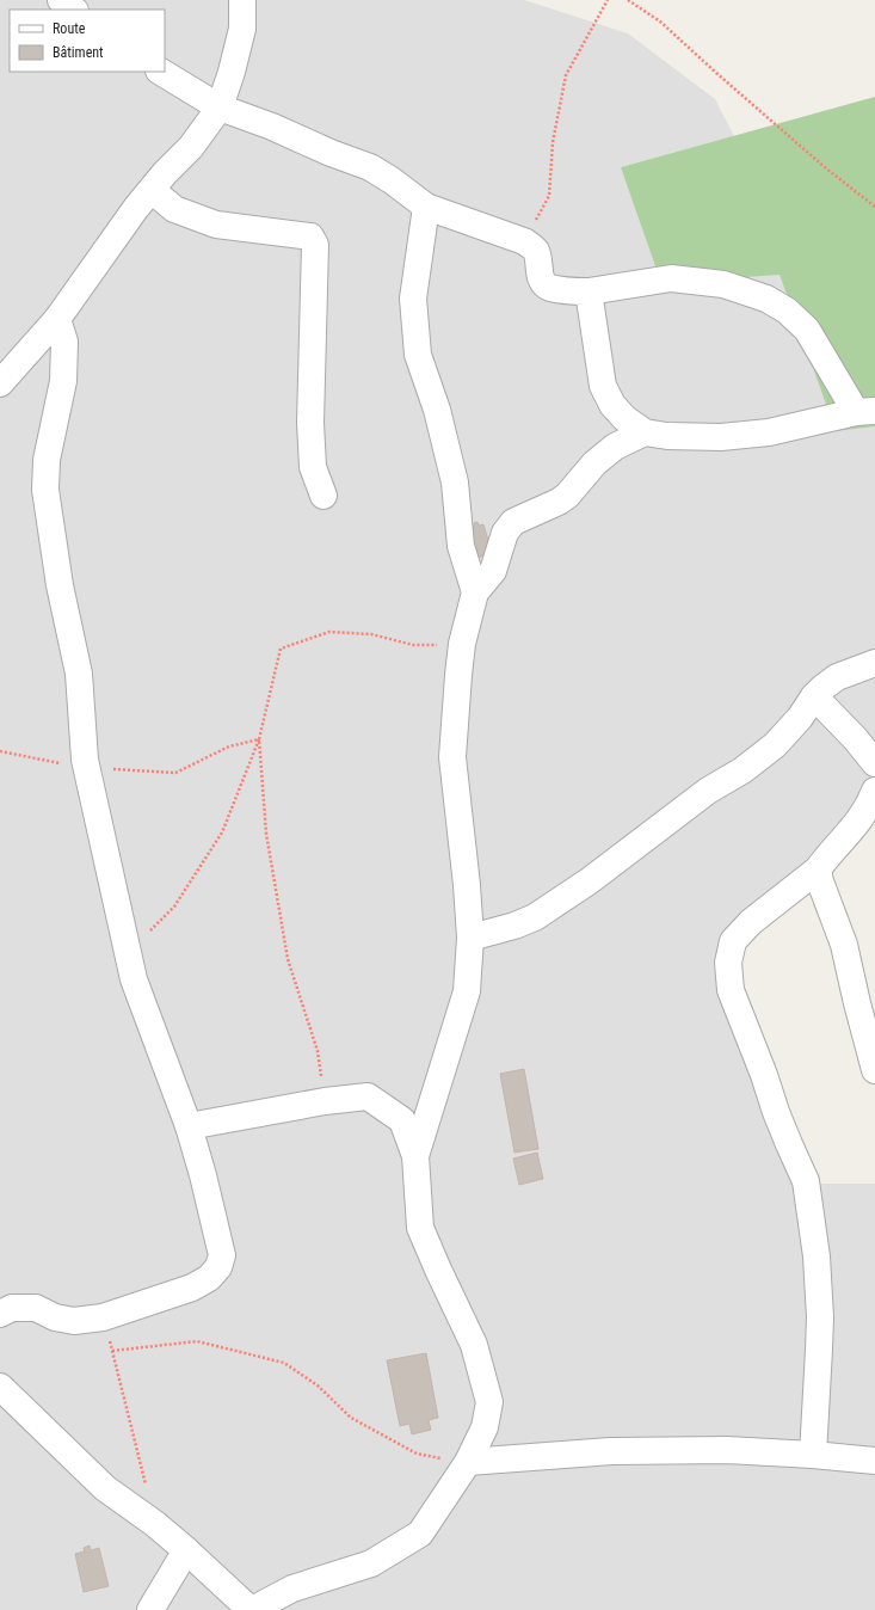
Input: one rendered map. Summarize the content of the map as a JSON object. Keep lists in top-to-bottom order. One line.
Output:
{"legend":["Route","Bâtiment"]}
